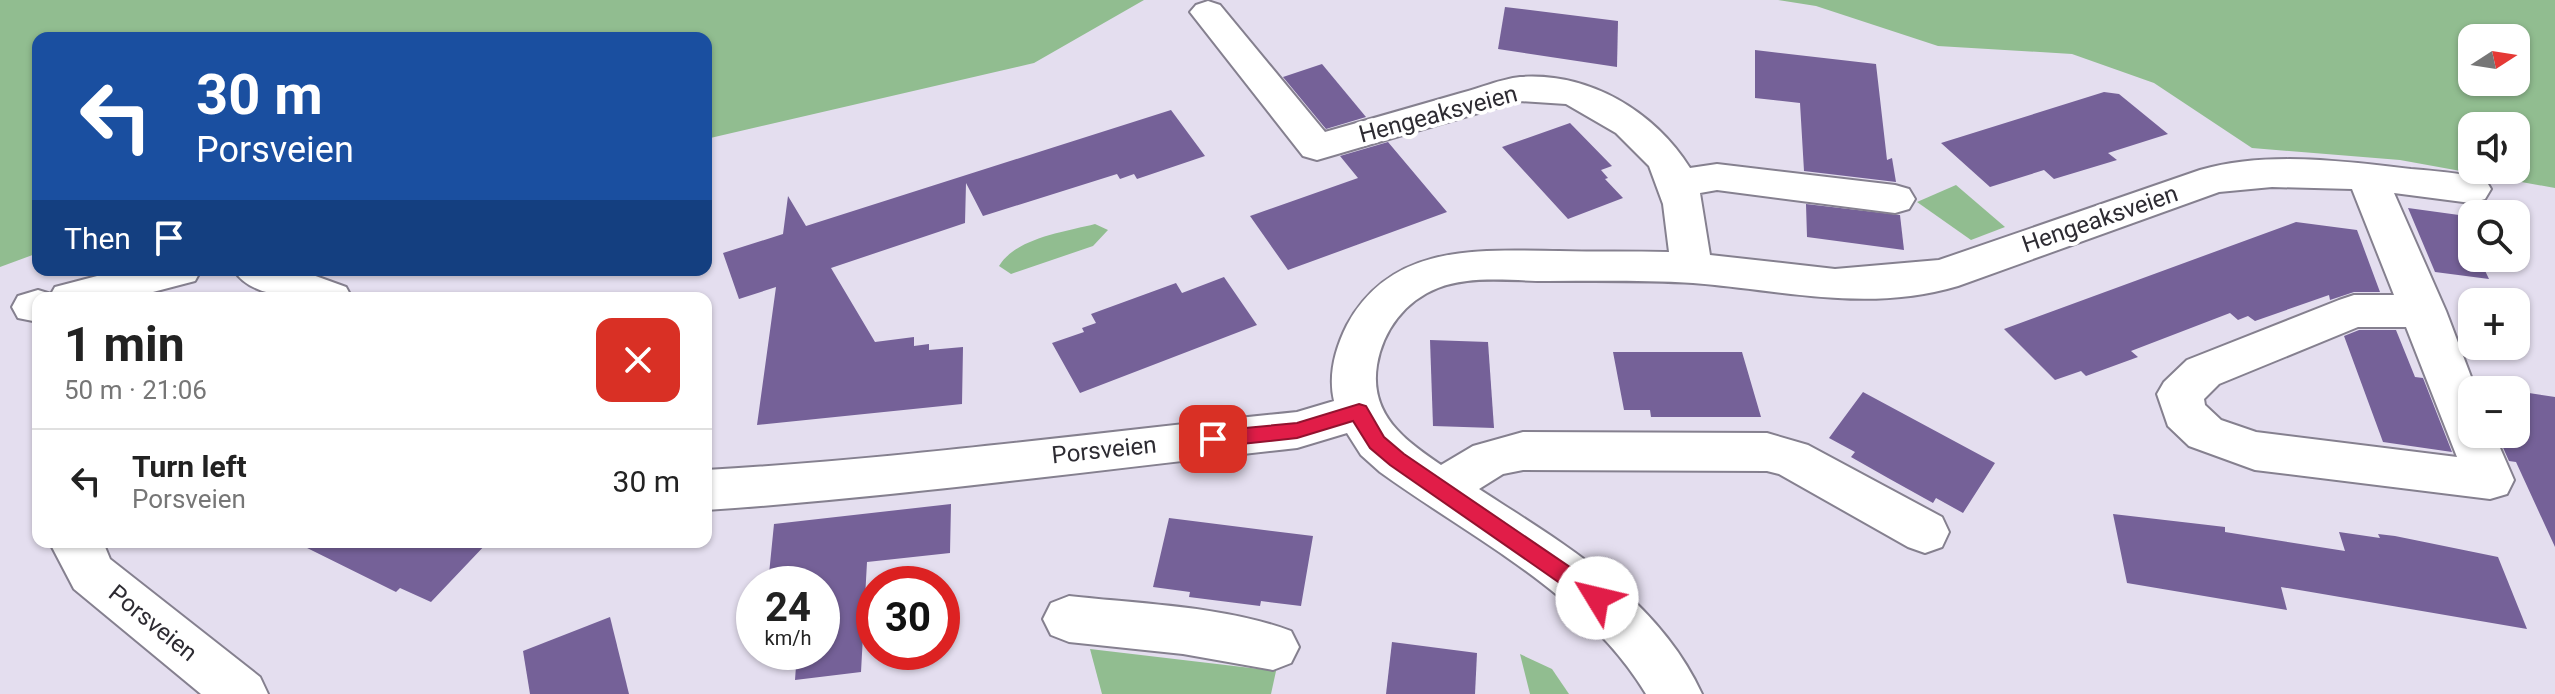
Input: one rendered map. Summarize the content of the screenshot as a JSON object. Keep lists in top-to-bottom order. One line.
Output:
{"streets":{"street":["Hengeaksveien","Porsveien"]},"crossings":[["Hengeaksveien","Porsveien"]],"north":"right","page":{"map_buttons":["+","−"],"turn":["30 m","Porsveien"],"then":"Then","heading":["1 min","50 m · 21:06"],"list":[{"name":"Turn left","note":"Porsveien","value":"30 m"}],"speed":"24 km/h","limit":"30"}}
